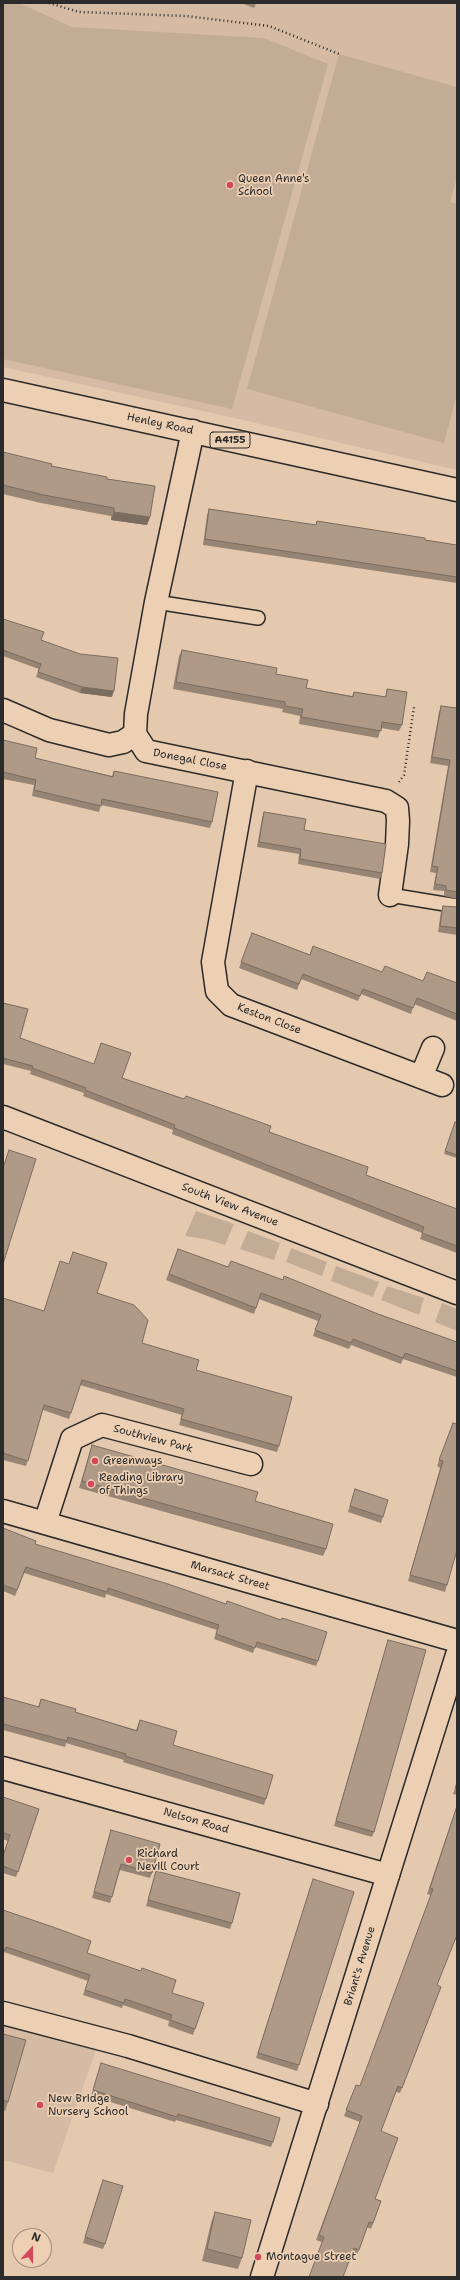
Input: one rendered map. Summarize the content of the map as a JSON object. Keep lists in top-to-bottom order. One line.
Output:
{"streets":{"street":["Henley Road","A4155","Donegal Close","Keston Close","South View Avenue","Southview Park","Marsack Street","Nelson Road","Briant's Avenue"]},"crossings":[["Donegal Close","Keston Close"],["Southview Park","Marsack Street"],["Nelson Road","Briant's Avenue"]],"places":["Queen Anne's School","Greenways","Reading Library of Things","Richard Nevill Court","New Bridge Nursery School","Montague Street"],"north":"top"}
